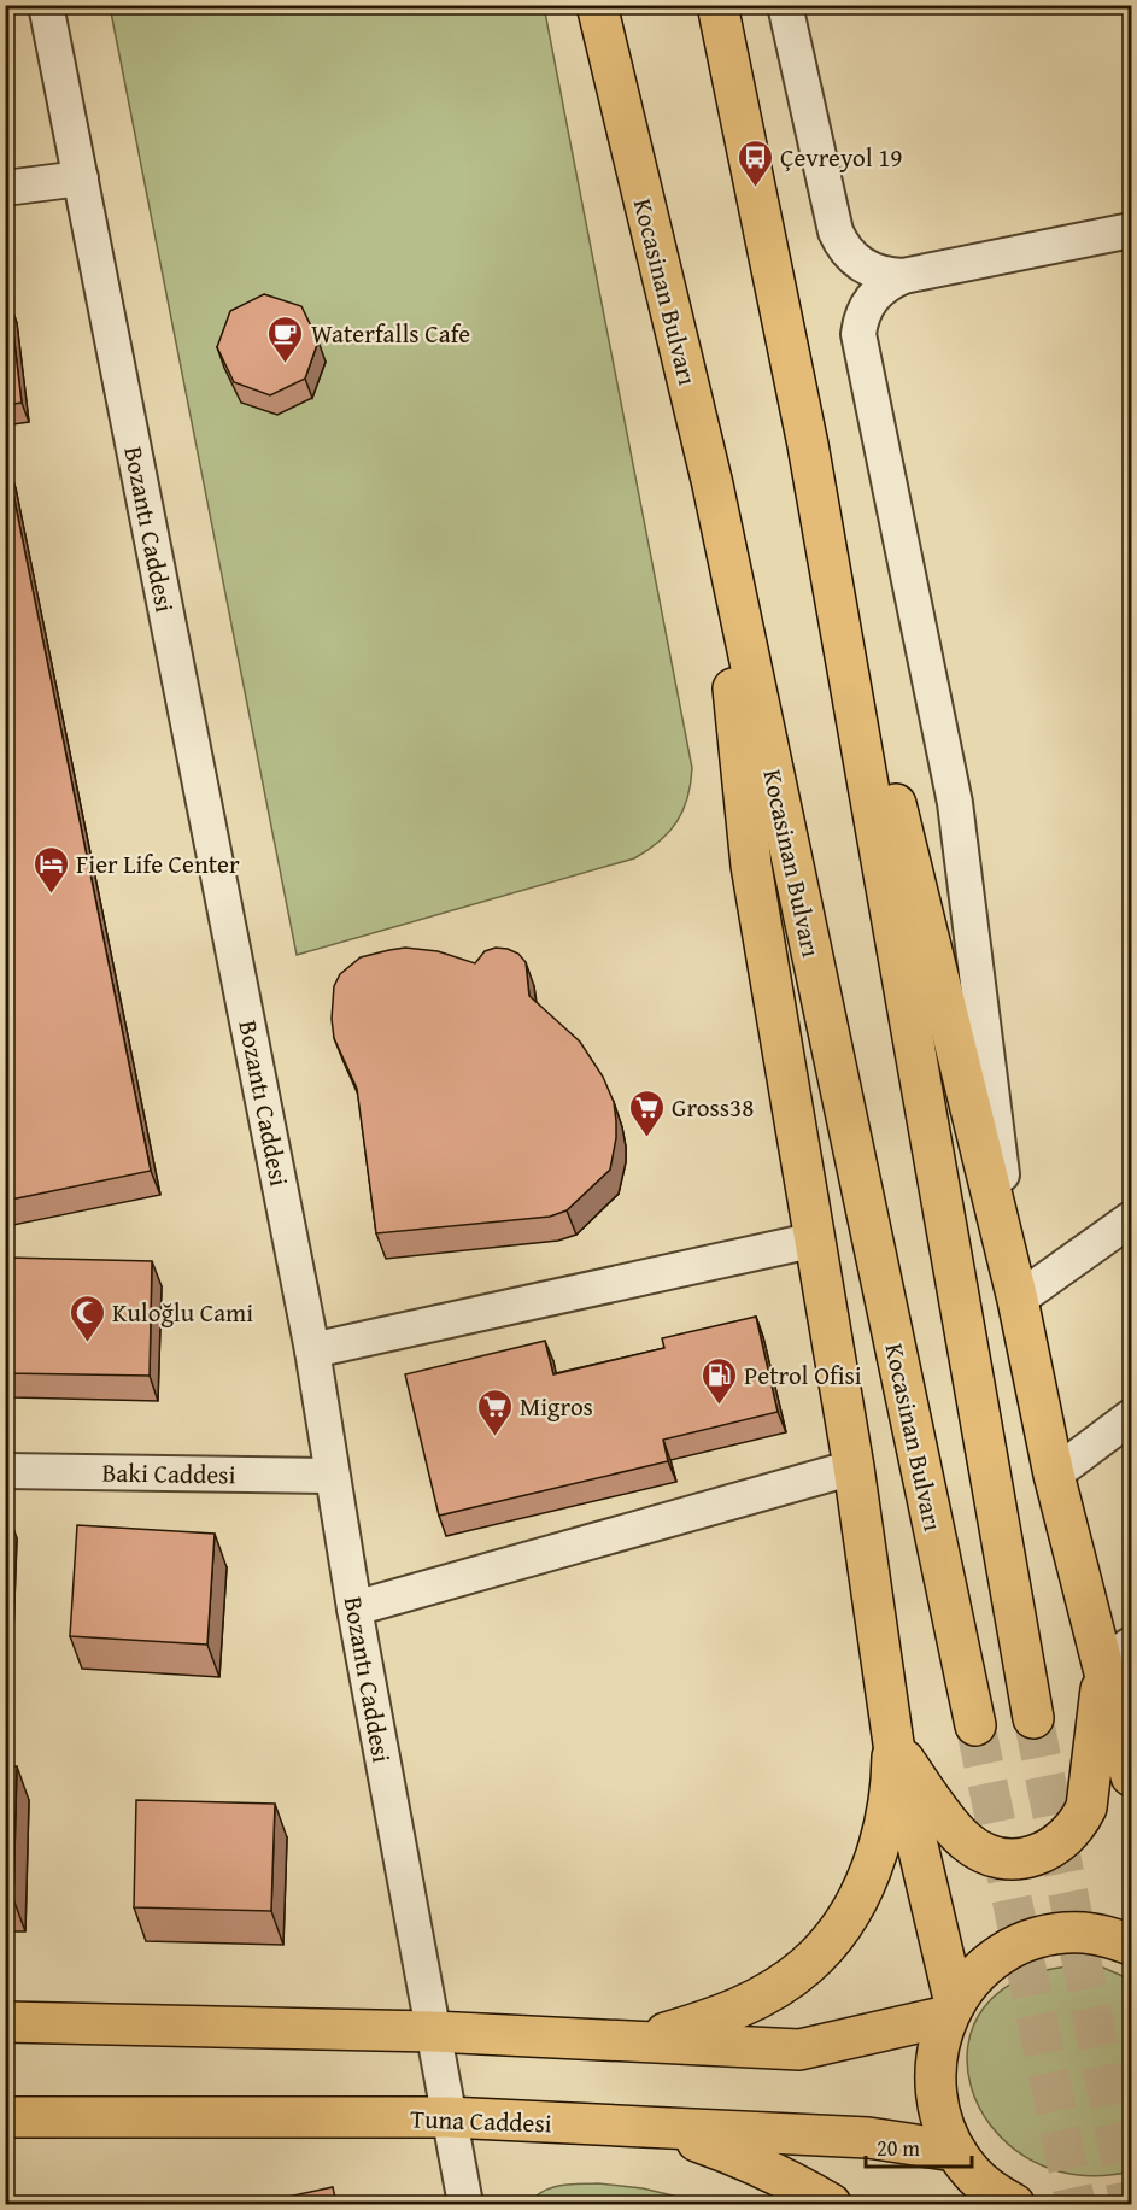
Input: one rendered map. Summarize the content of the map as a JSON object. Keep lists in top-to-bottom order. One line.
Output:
{"streets":{"main road":["Kocasinan Bulvarı","Tuna Caddesi"],"street":["Bozantı Caddesi","Baki Caddesi"]},"crossings":[["Bozantı Caddesi","Baki Caddesi"],["Bozantı Caddesi","Tuna Caddesi"]],"places":{"bus stop":["Çevreyol 19"],"cafe":["Waterfalls Cafe"],"hotel":["Fier Life Center"],"supermarket":["Gross38","Migros"],"mosque":["Kuloğlu Cami"],"fuel station":["Petrol Ofisi"]},"scale_bar":"20 m"}
